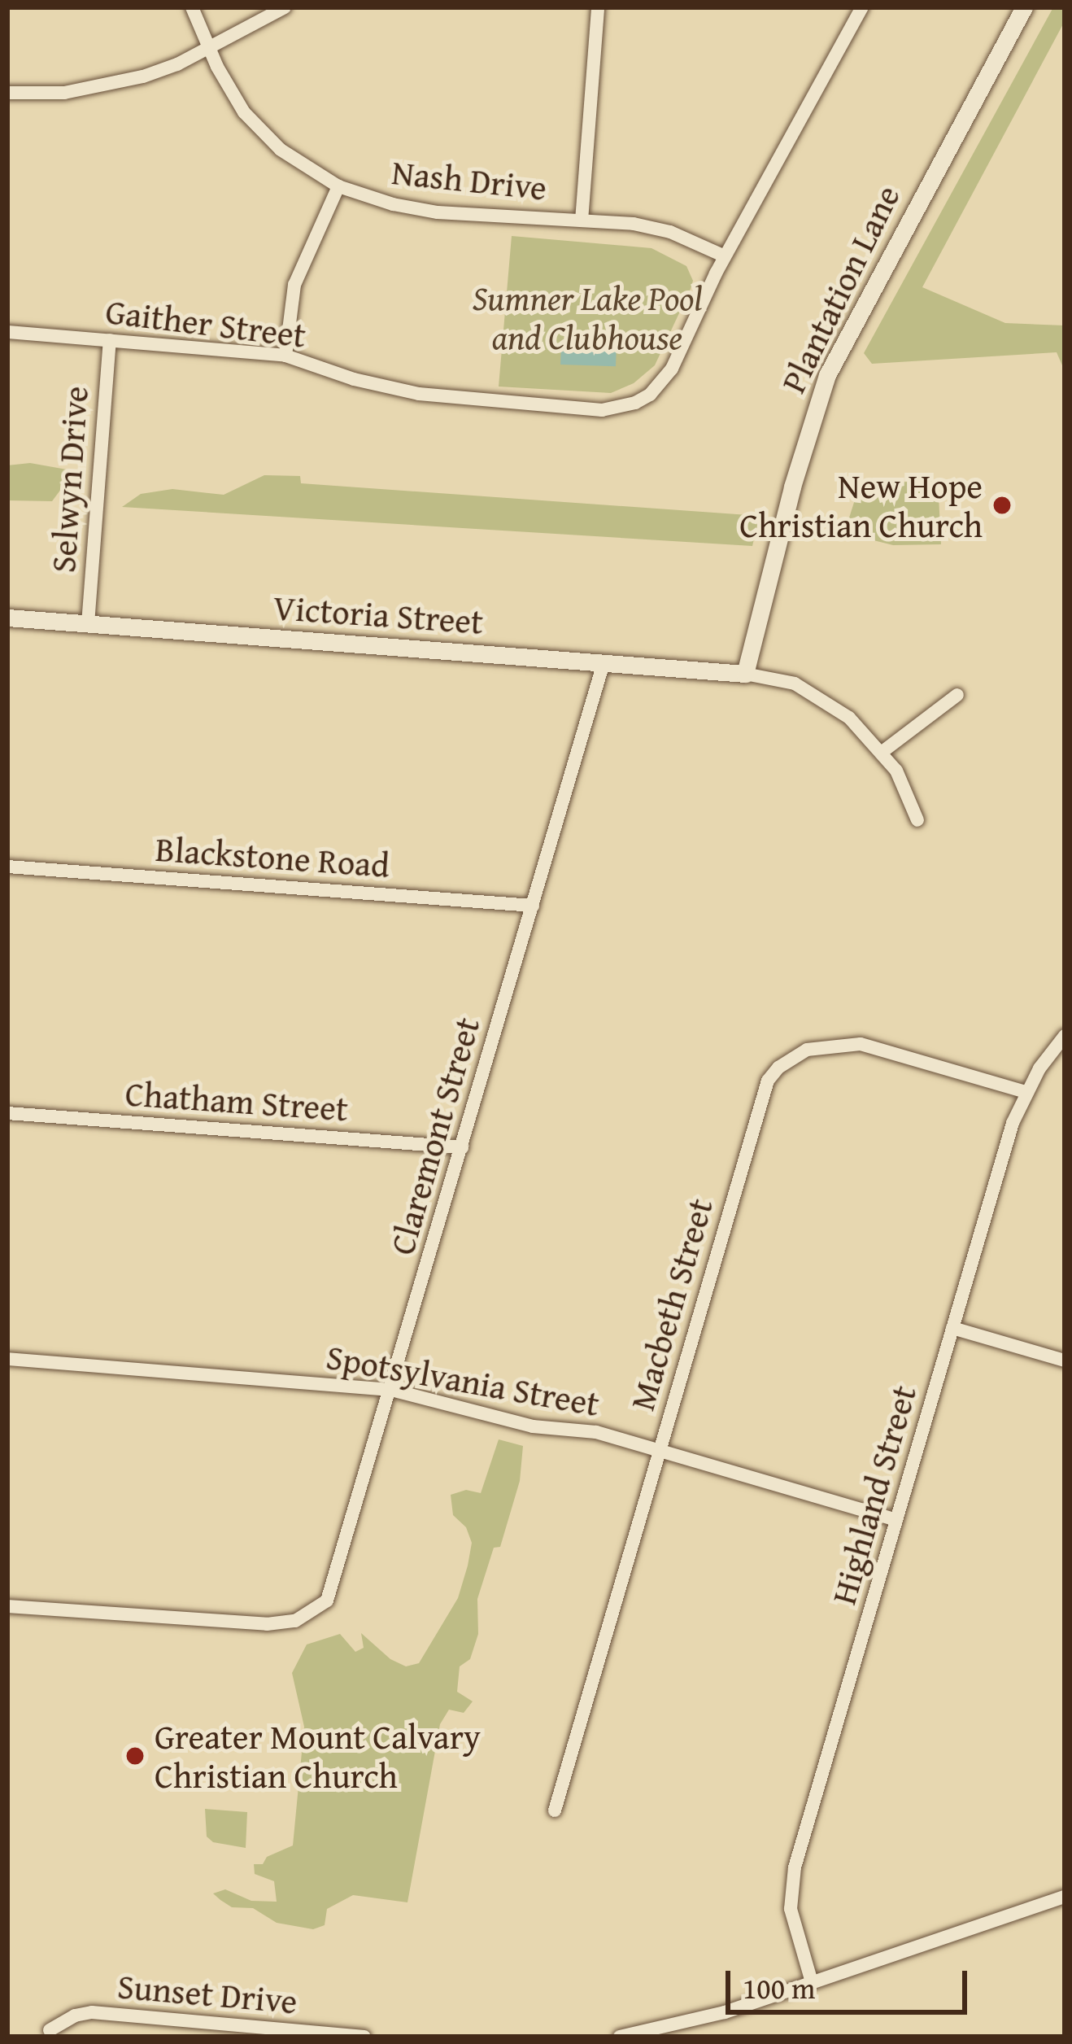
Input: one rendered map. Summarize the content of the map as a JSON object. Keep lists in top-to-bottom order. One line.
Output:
{"streets":{"street":["Nash Drive","Plantation Lane","Gaither Street","Selwyn Drive","Victoria Street","Blackstone Road","Chatham Street","Claremont Street","Macbeth Street","Spotsylvania Street","Highland Street","Sunset Drive"]},"crossings":[["Nash Drive","Gaither Street"],["Plantation Lane","Victoria Street"],["Gaither Street","Selwyn Drive"],["Selwyn Drive","Victoria Street"],["Victoria Street","Claremont Street"],["Blackstone Road","Claremont Street"],["Chatham Street","Claremont Street"],["Claremont Street","Spotsylvania Street"],["Macbeth Street","Spotsylvania Street"],["Macbeth Street","Highland Street"],["Spotsylvania Street","Highland Street"]],"parks":["Sumner Lake Pool and Clubhouse"],"places":["New Hope Christian Church","Greater Mount Calvary Christian Church"],"scale_bar":"100 m"}
